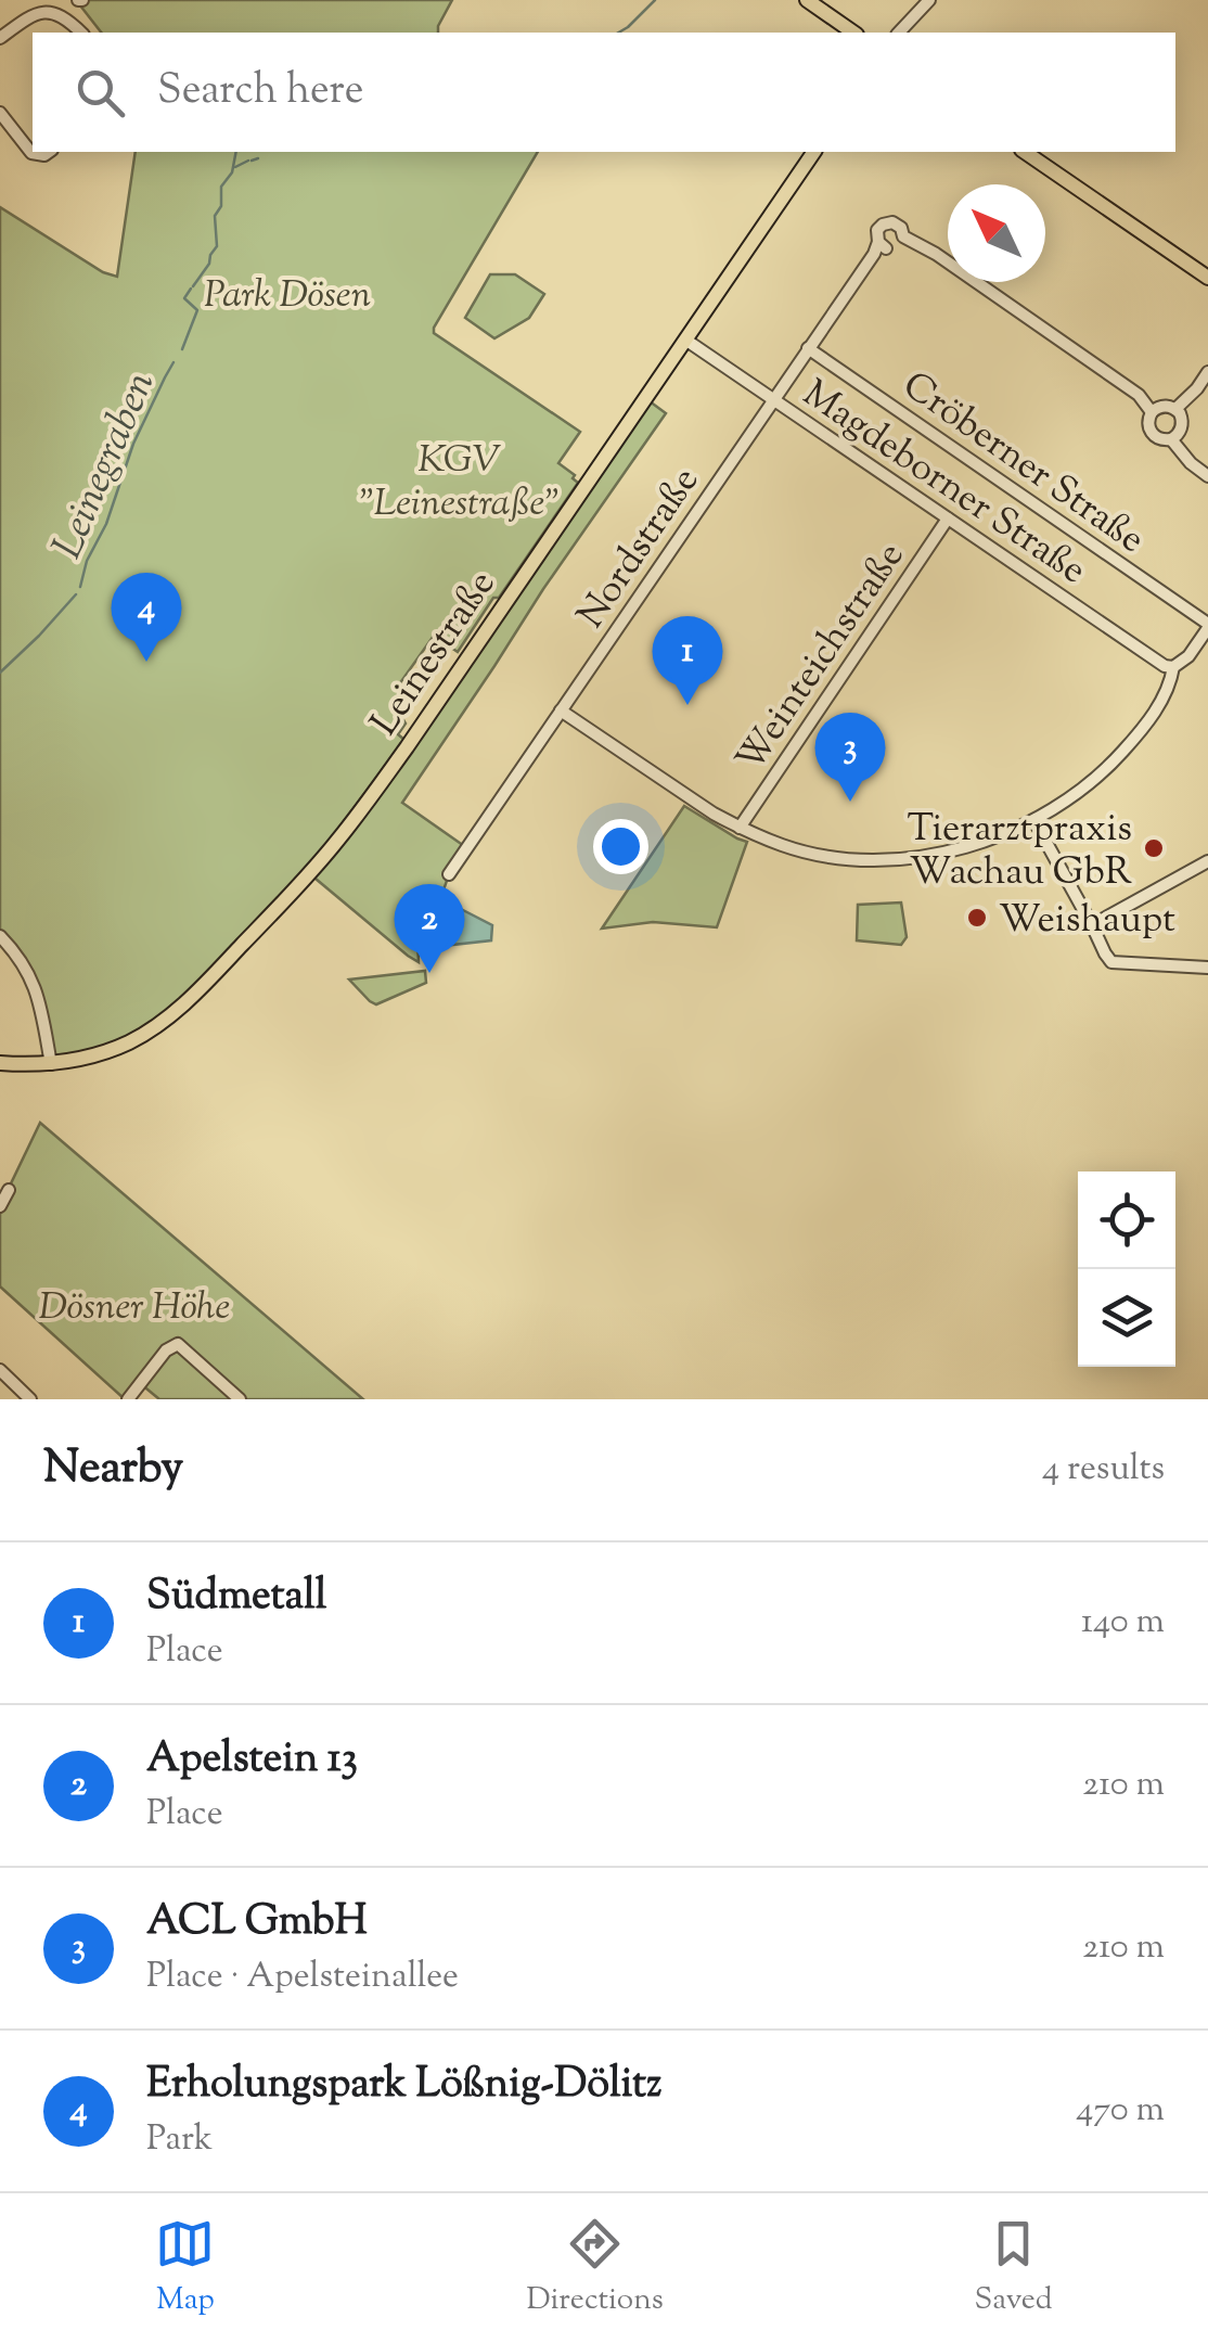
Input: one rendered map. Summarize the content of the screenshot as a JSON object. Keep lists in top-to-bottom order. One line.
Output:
{"streets":{"main road":["Leinestraße"],"street":["Cröberner Straße","Magdeborner Straße","Nordstraße","Weinteichstraße"]},"crossings":[["Cröberner Straße","Nordstraße"],["Magdeborner Straße","Nordstraße"],["Magdeborner Straße","Leinestraße"],["Magdeborner Straße","Weinteichstraße"]],"water":["Leinegraben"],"parks":["Park Dösen","KGV \"Leinestraße\"","Dösner Höhe"],"places":["Tierarztpraxis Wachau GbR","Weishaupt"],"north":"top left","page":{"search":"Search here","pins":["4","1","3","2"],"heading":["Nearby","4 results"],"list":[{"mark":"1","name":"Südmetall","note":"Place","value":"140 m"},{"mark":"2","name":"Apelstein 13","note":"Place","value":"210 m"},{"mark":"3","name":"ACL GmbH","note":"Place · Apelsteinallee","value":"210 m"},{"mark":"4","name":"Erholungspark Lößnig-Dölitz","note":"Park","value":"470 m"}],"nav":["Map","Directions","Saved"]}}
